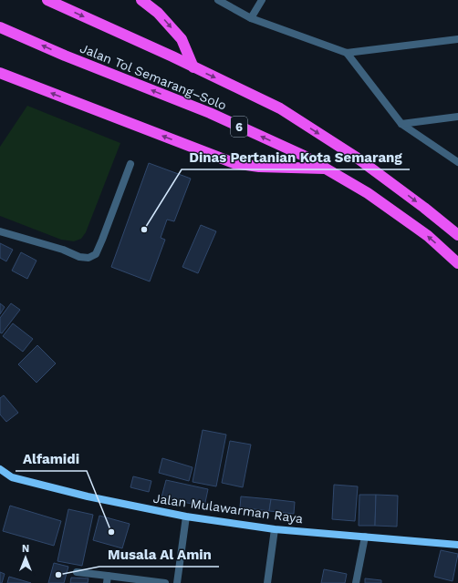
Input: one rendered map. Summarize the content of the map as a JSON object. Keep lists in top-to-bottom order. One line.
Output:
{"streets":{"highway":["Jalan Tol Semarang–Solo","6"],"main road":["Jalan Mulawarman Raya"]},"places":["Dinas Pertanian Kota Semarang","Alfamidi","Musala Al Amin"],"north":"top"}
